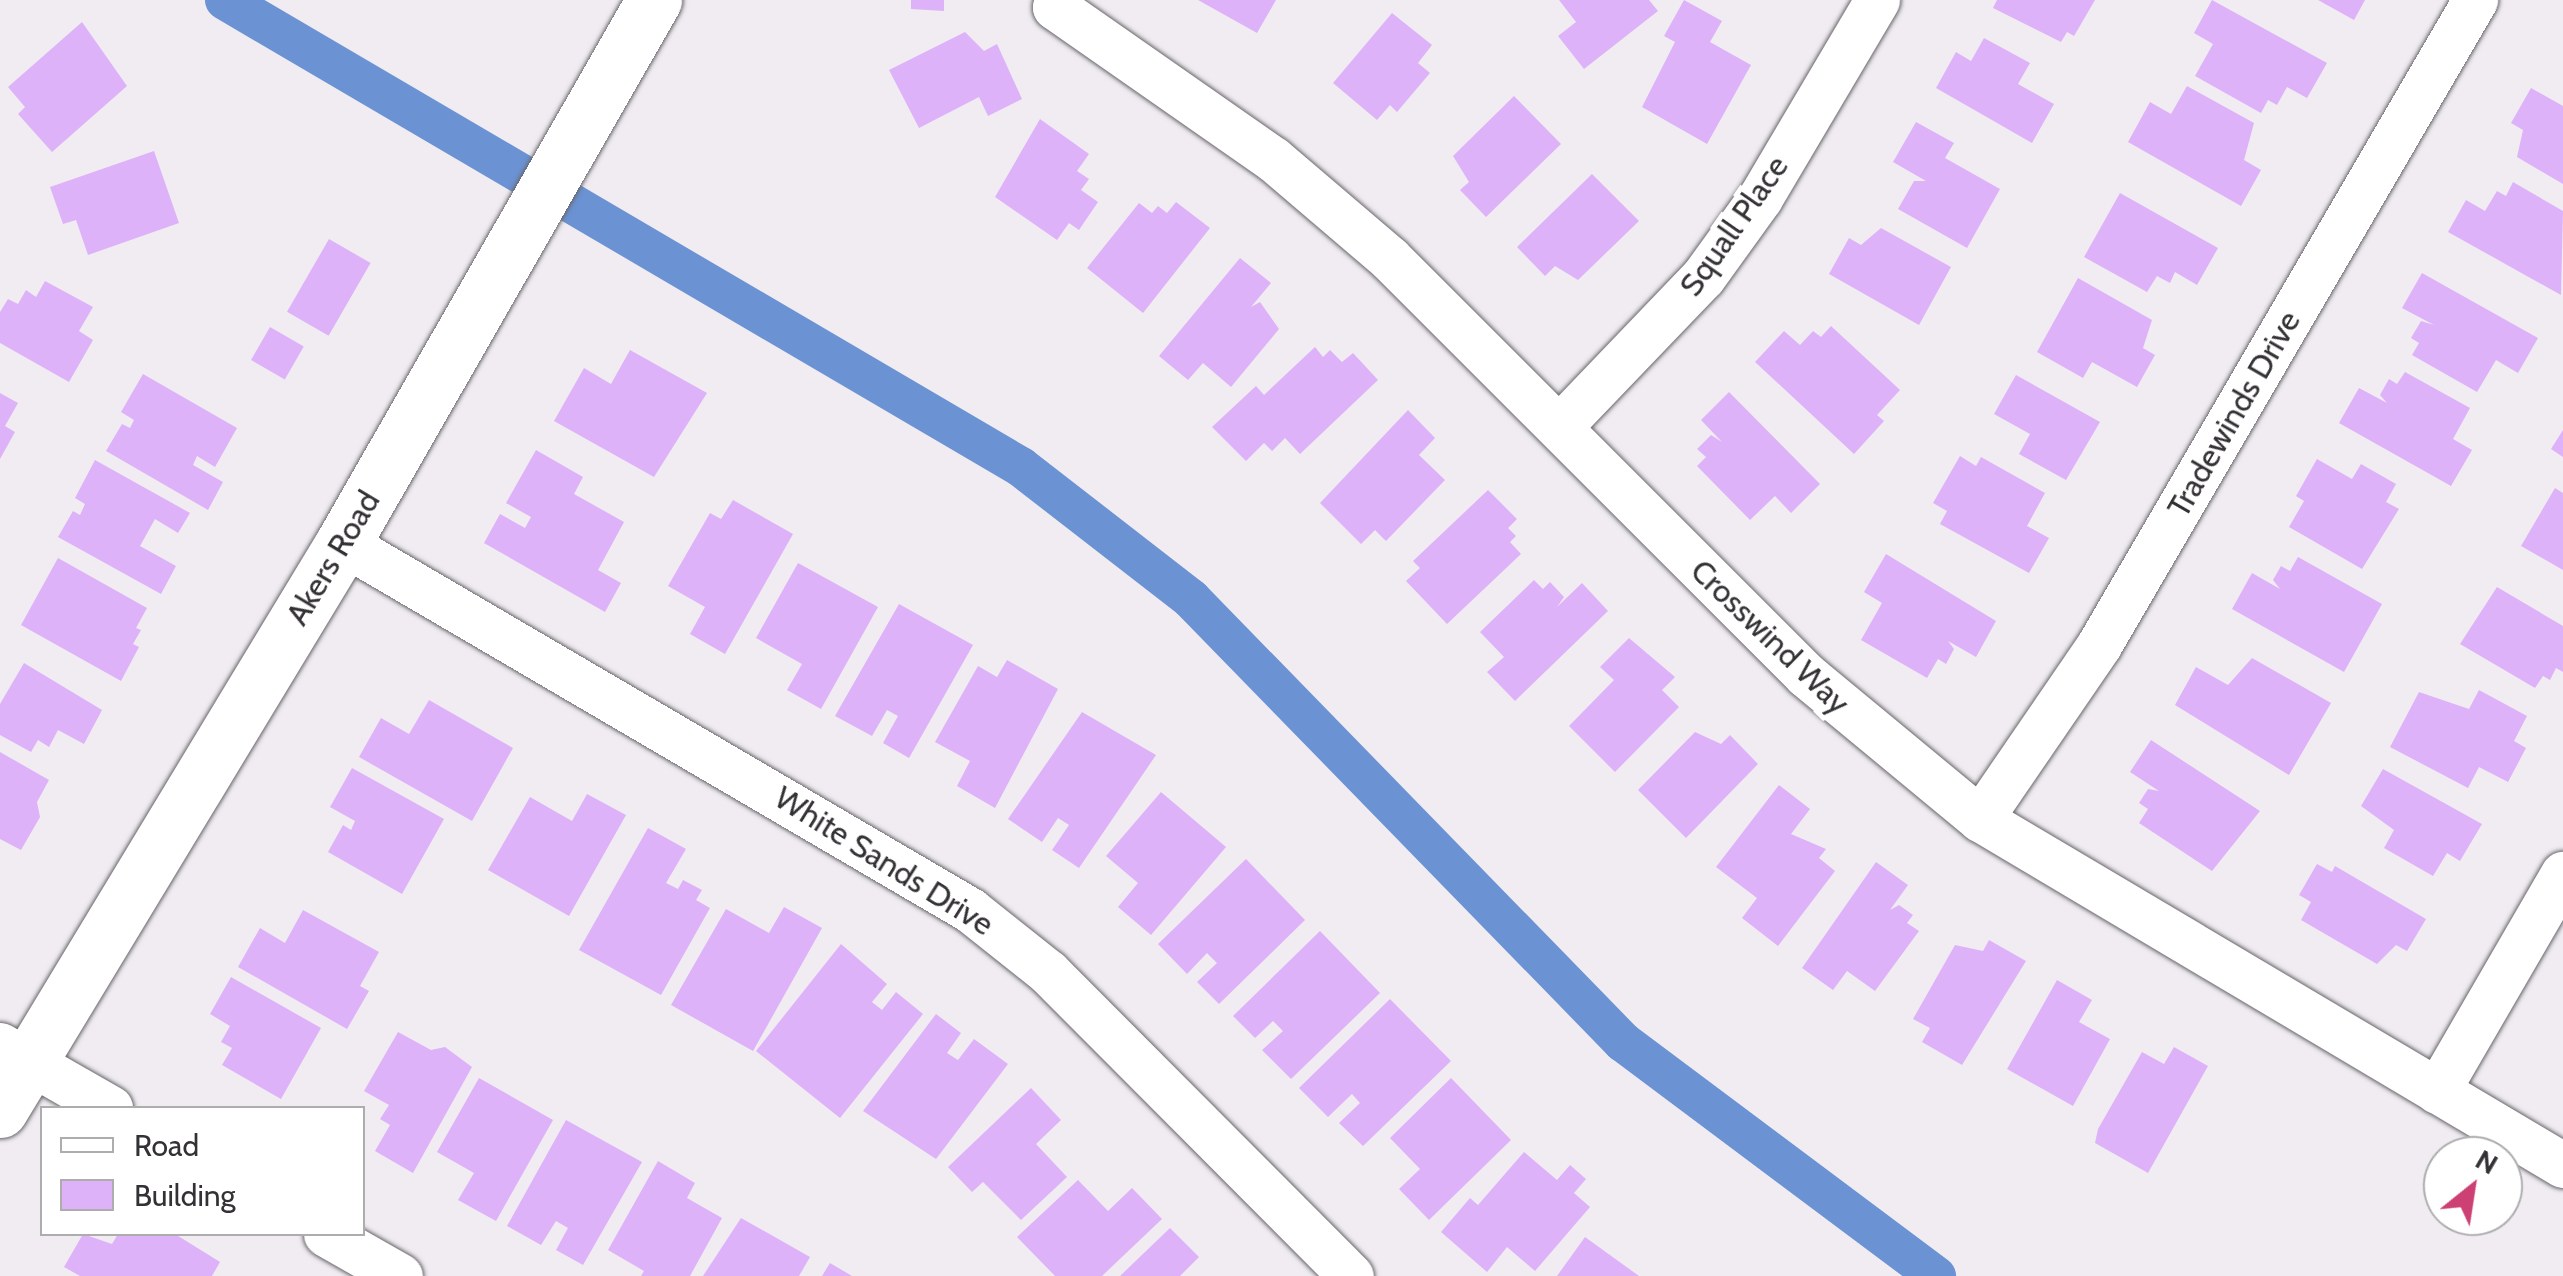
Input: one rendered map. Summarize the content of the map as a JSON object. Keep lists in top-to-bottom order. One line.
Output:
{"streets":{"street":["Squall Place","Tradewinds Drive","Akers Road","Crosswind Way","White Sands Drive"]},"crossings":[["Squall Place","Crosswind Way"],["Tradewinds Drive","Crosswind Way"],["Akers Road","White Sands Drive"]],"legend":["Road","Building"],"north":"top right"}
